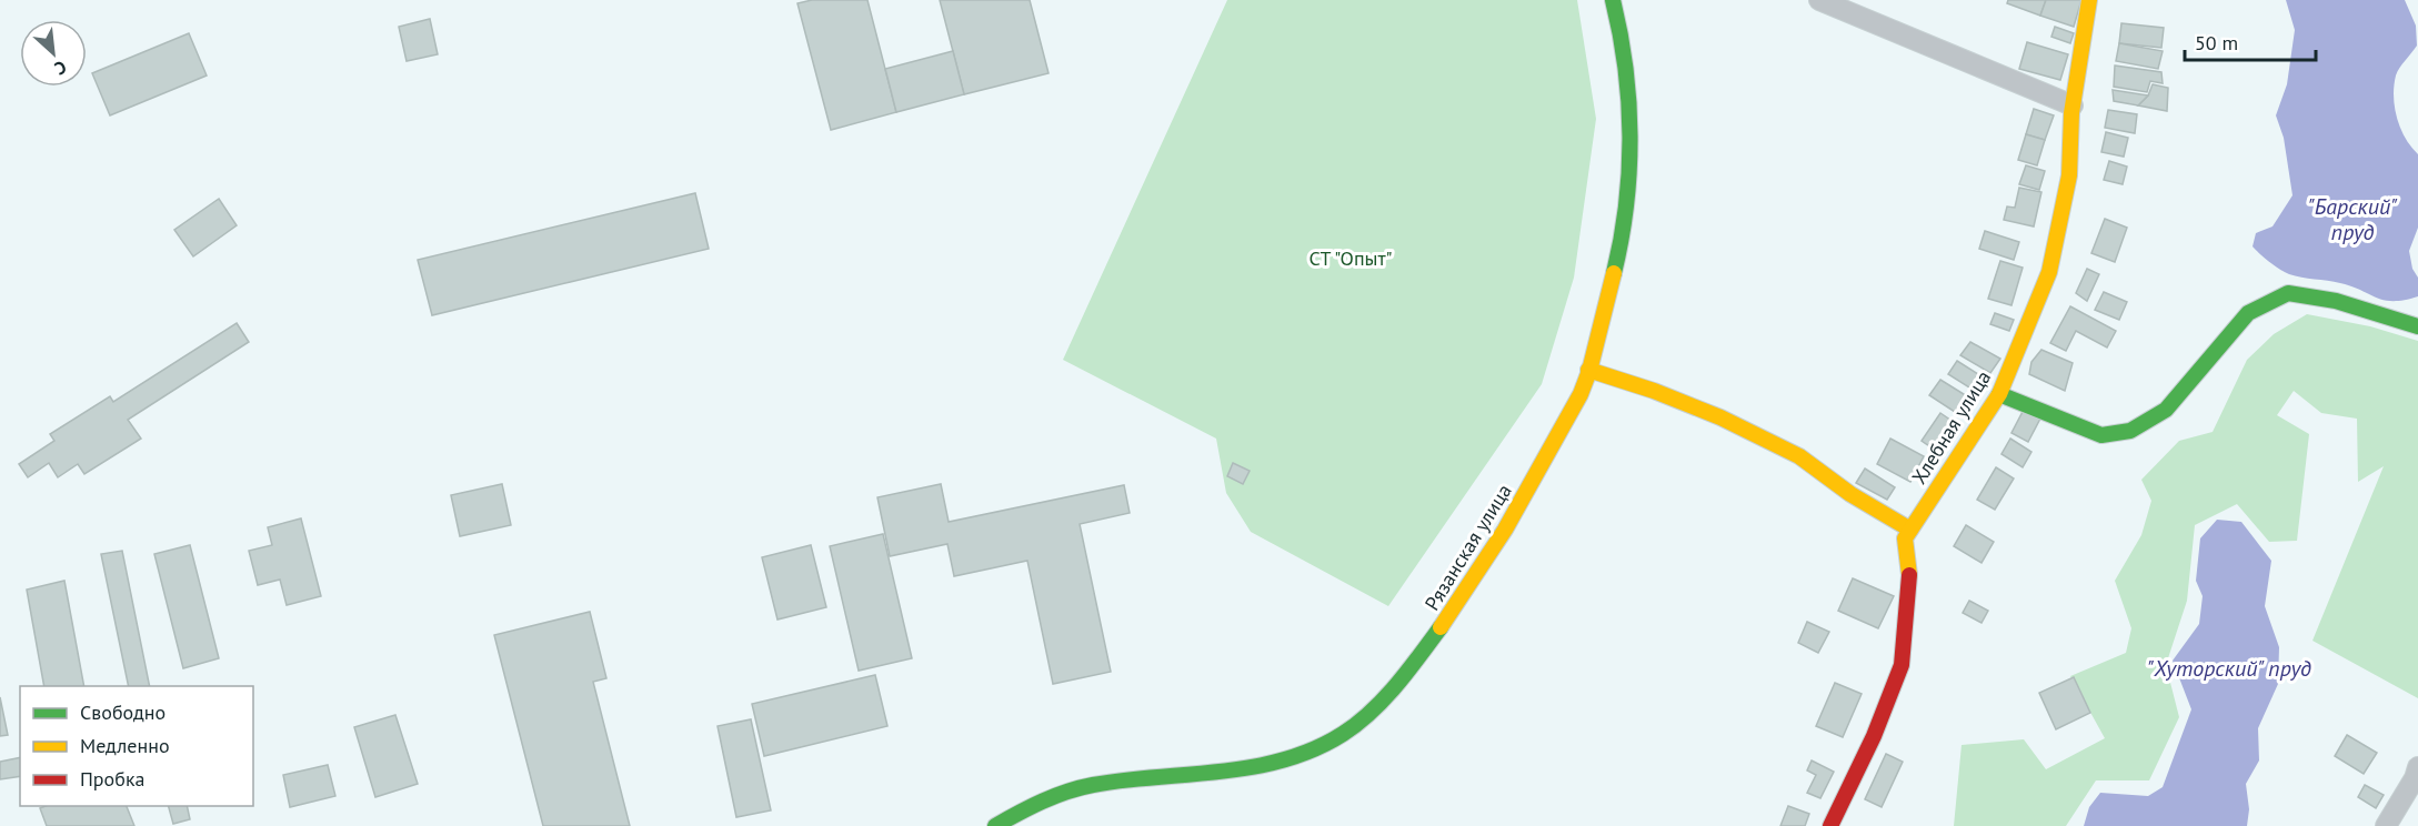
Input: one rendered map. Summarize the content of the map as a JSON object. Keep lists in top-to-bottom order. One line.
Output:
{"streets":{"street":["Хлебная улица","Рязанская улица"]},"water":["\"Барский\" пруд","\"Хуторский\" пруд"],"parks":["СТ \"Опыт\""],"legend":["Свободно","Медленно","Пробка"],"scale_bar":"50 m","north":"bottom right"}
